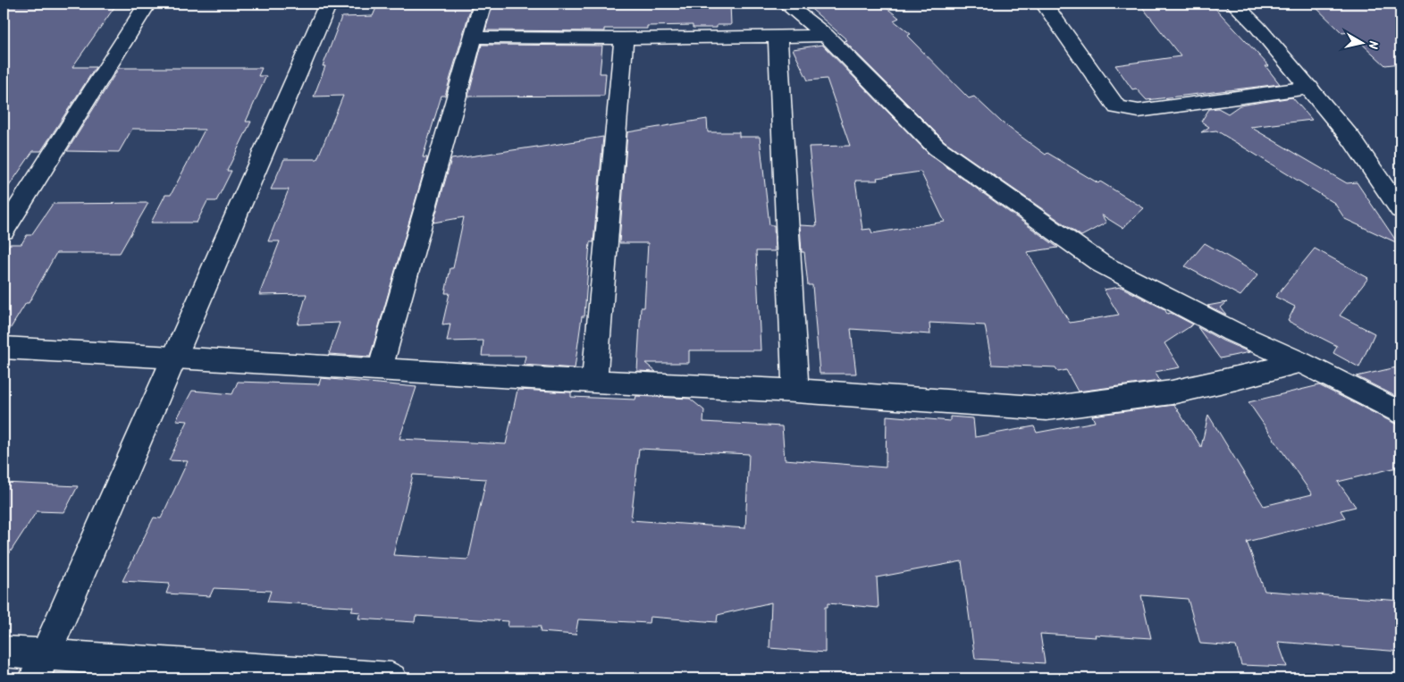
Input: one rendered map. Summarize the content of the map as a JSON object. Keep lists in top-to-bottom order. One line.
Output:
{"north":"right"}
